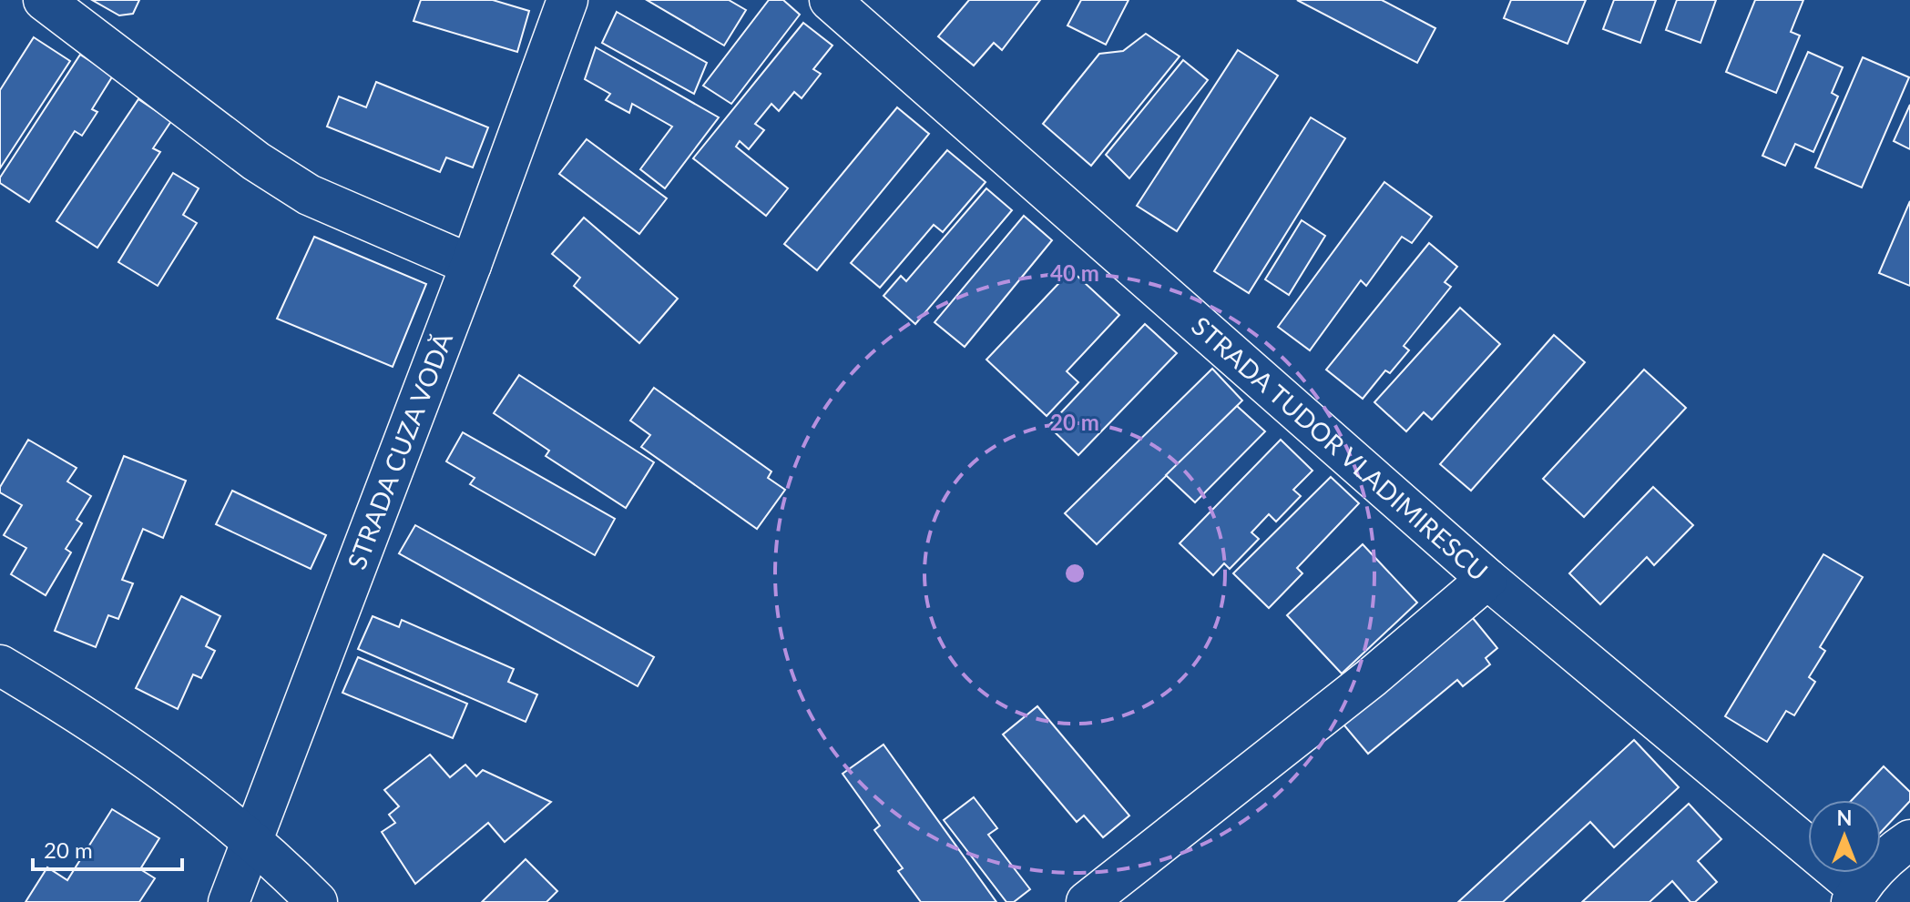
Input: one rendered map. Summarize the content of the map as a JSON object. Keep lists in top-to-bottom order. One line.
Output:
{"streets":{"street":["STRADA TUDOR VLADIMIRESCU","STRADA CUZA VODĂ"]},"scale_bar":"20 m","north":"top","rings":["40 m","20 m"]}
